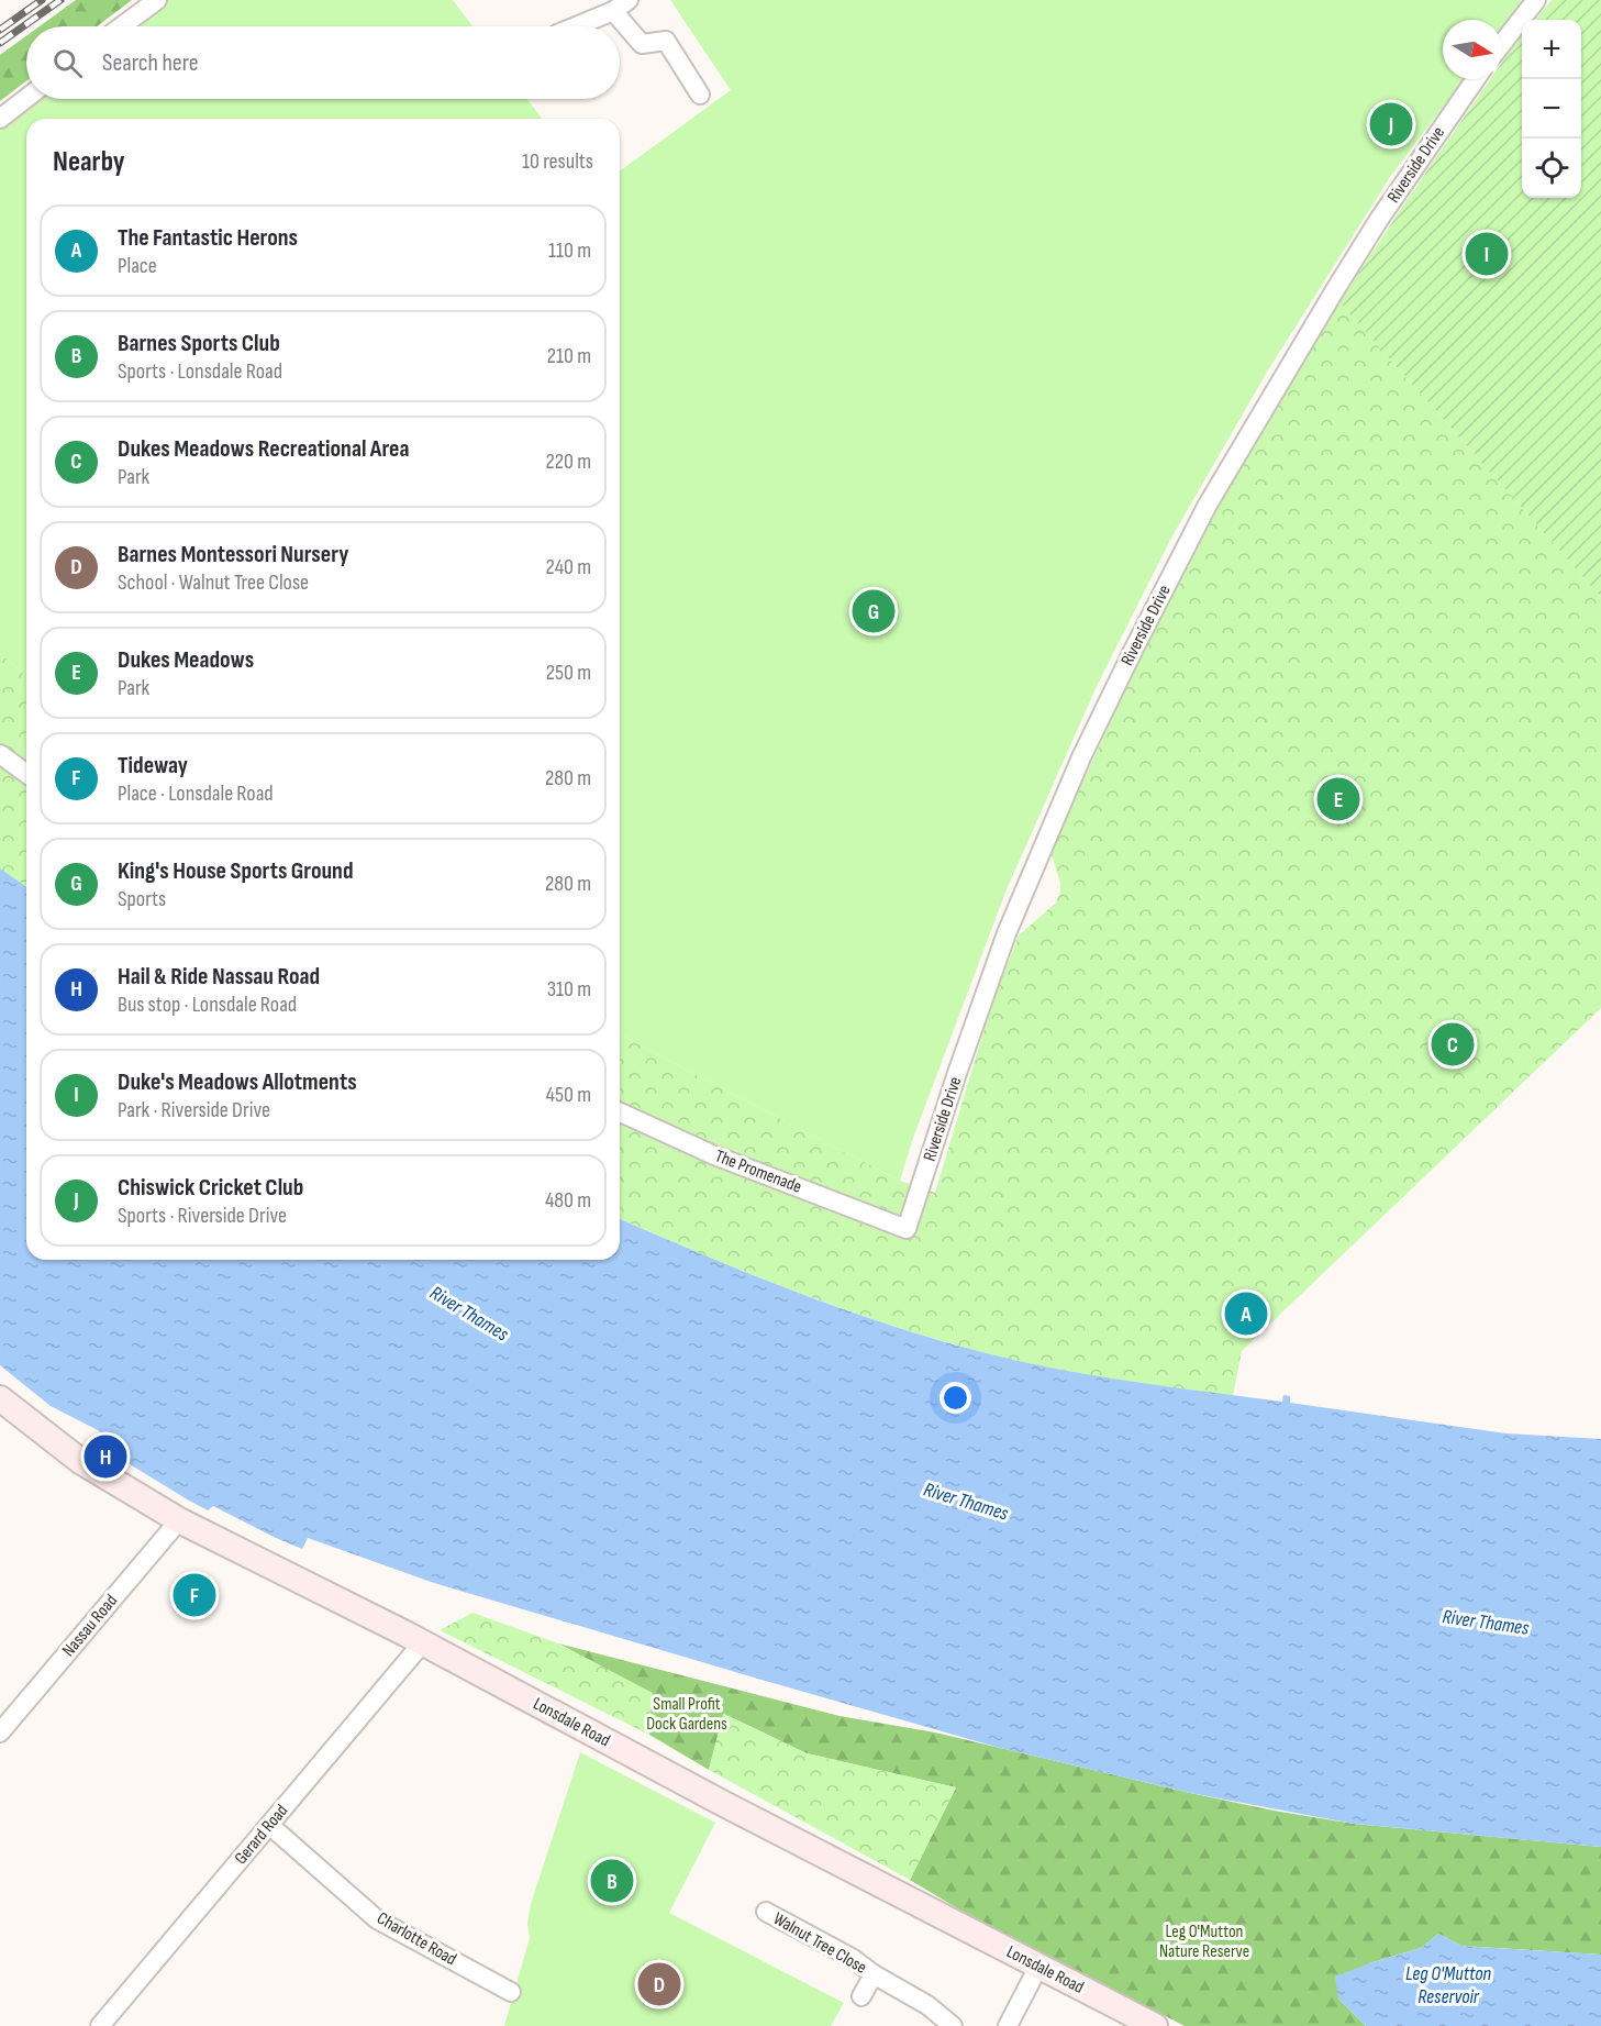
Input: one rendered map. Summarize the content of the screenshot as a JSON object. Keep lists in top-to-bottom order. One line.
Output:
{"streets":{"main road":["Lonsdale Road"],"street":["Riverside Drive","The Promenade","Nassau Road","Gerard Road","Charlotte Road","Walnut Tree Close"]},"crossings":[["Riverside Drive","The Promenade"],["Nassau Road","Lonsdale Road"],["Lonsdale Road","Gerard Road"],["Gerard Road","Charlotte Road"]],"water":["River Thames","Leg O'Mutton Reservoir"],"parks":["Small Profit Dock Gardens","Leg O'Mutton Nature Reserve"],"north":"right","page":{"map_buttons":["+","−"],"search":"Search here","pins":["J","I","G","E","C","A","H","F","B","D"],"heading":["Nearby","10 results"],"list":[{"mark":"A","name":"The Fantastic Herons","note":"Place","value":"110 m"},{"mark":"B","name":"Barnes Sports Club","note":"Sports · Lonsdale Road","value":"210 m"},{"mark":"C","name":"Dukes Meadows Recreational Area","note":"Park","value":"220 m"},{"mark":"D","name":"Barnes Montessori Nursery","note":"School · Walnut Tree Close","value":"240 m"},{"mark":"E","name":"Dukes Meadows","note":"Park","value":"250 m"},{"mark":"F","name":"Tideway","note":"Place · Lonsdale Road","value":"280 m"},{"mark":"G","name":"King's House Sports Ground","note":"Sports","value":"280 m"},{"mark":"H","name":"Hail & Ride Nassau Road","note":"Bus stop · Lonsdale Road","value":"310 m"},{"mark":"I","name":"Duke's Meadows Allotments","note":"Park · Riverside Drive","value":"450 m"},{"mark":"J","name":"Chiswick Cricket Club","note":"Sports · Riverside Drive","value":"480 m"}]}}
